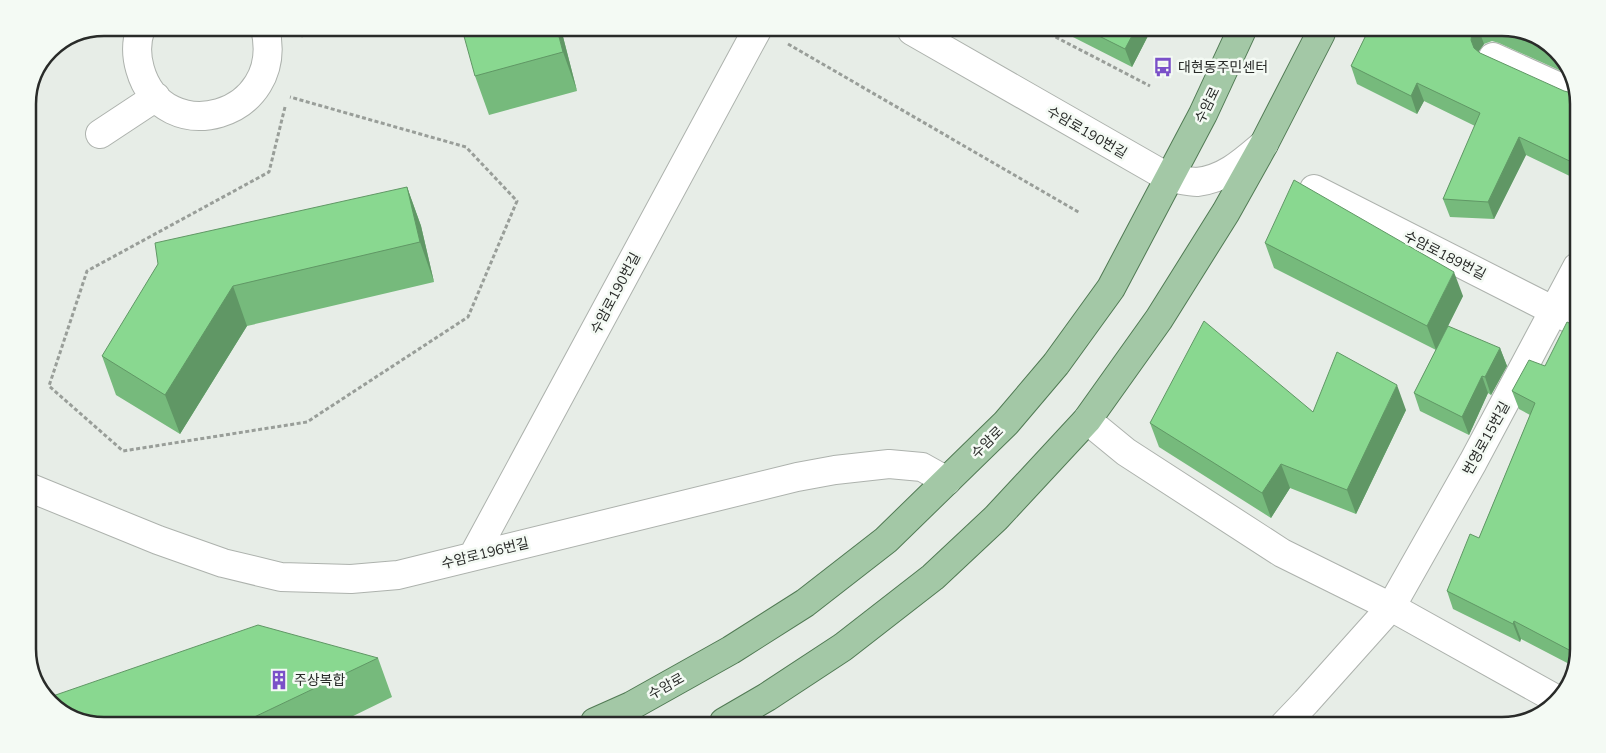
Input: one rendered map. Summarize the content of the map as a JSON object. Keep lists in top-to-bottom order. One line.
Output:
{"streets":{"main road":["수암로"],"street":["수암로190번길","수암로189번길","번영로15번길","수암로196번길"]},"crossings":[["수암로","수암로190번길"],["수암로","수암로196번길"],["수암로190번길","수암로196번길"],["수암로189번길","번영로15번길"]],"places":{"bus stop":["대현동주민센터"],"building":["주상복합"]}}
